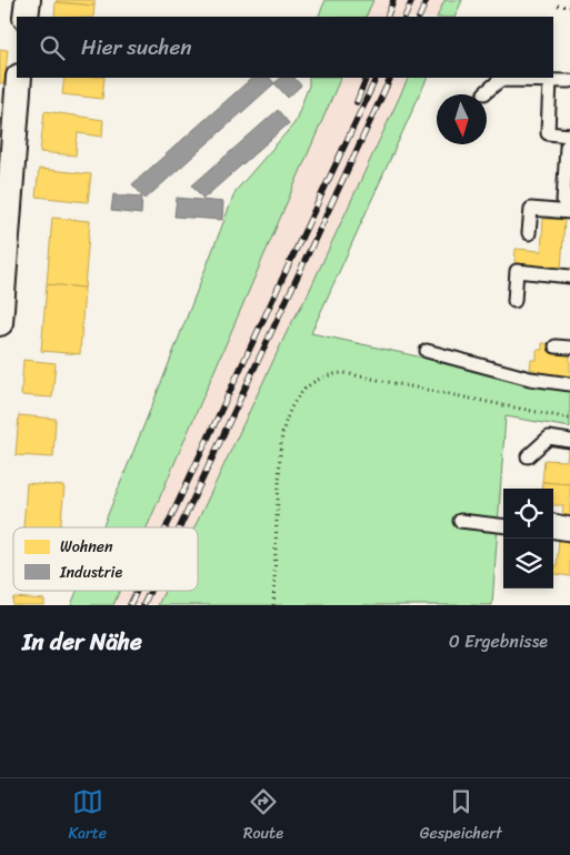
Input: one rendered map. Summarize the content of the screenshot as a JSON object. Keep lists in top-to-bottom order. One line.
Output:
{"legend":["Wohnen","Industrie"],"north":"bottom","page":{"search":"Hier suchen","heading":["In der Nähe","0 Ergebnisse"],"nav":["Karte","Route","Gespeichert"]}}
